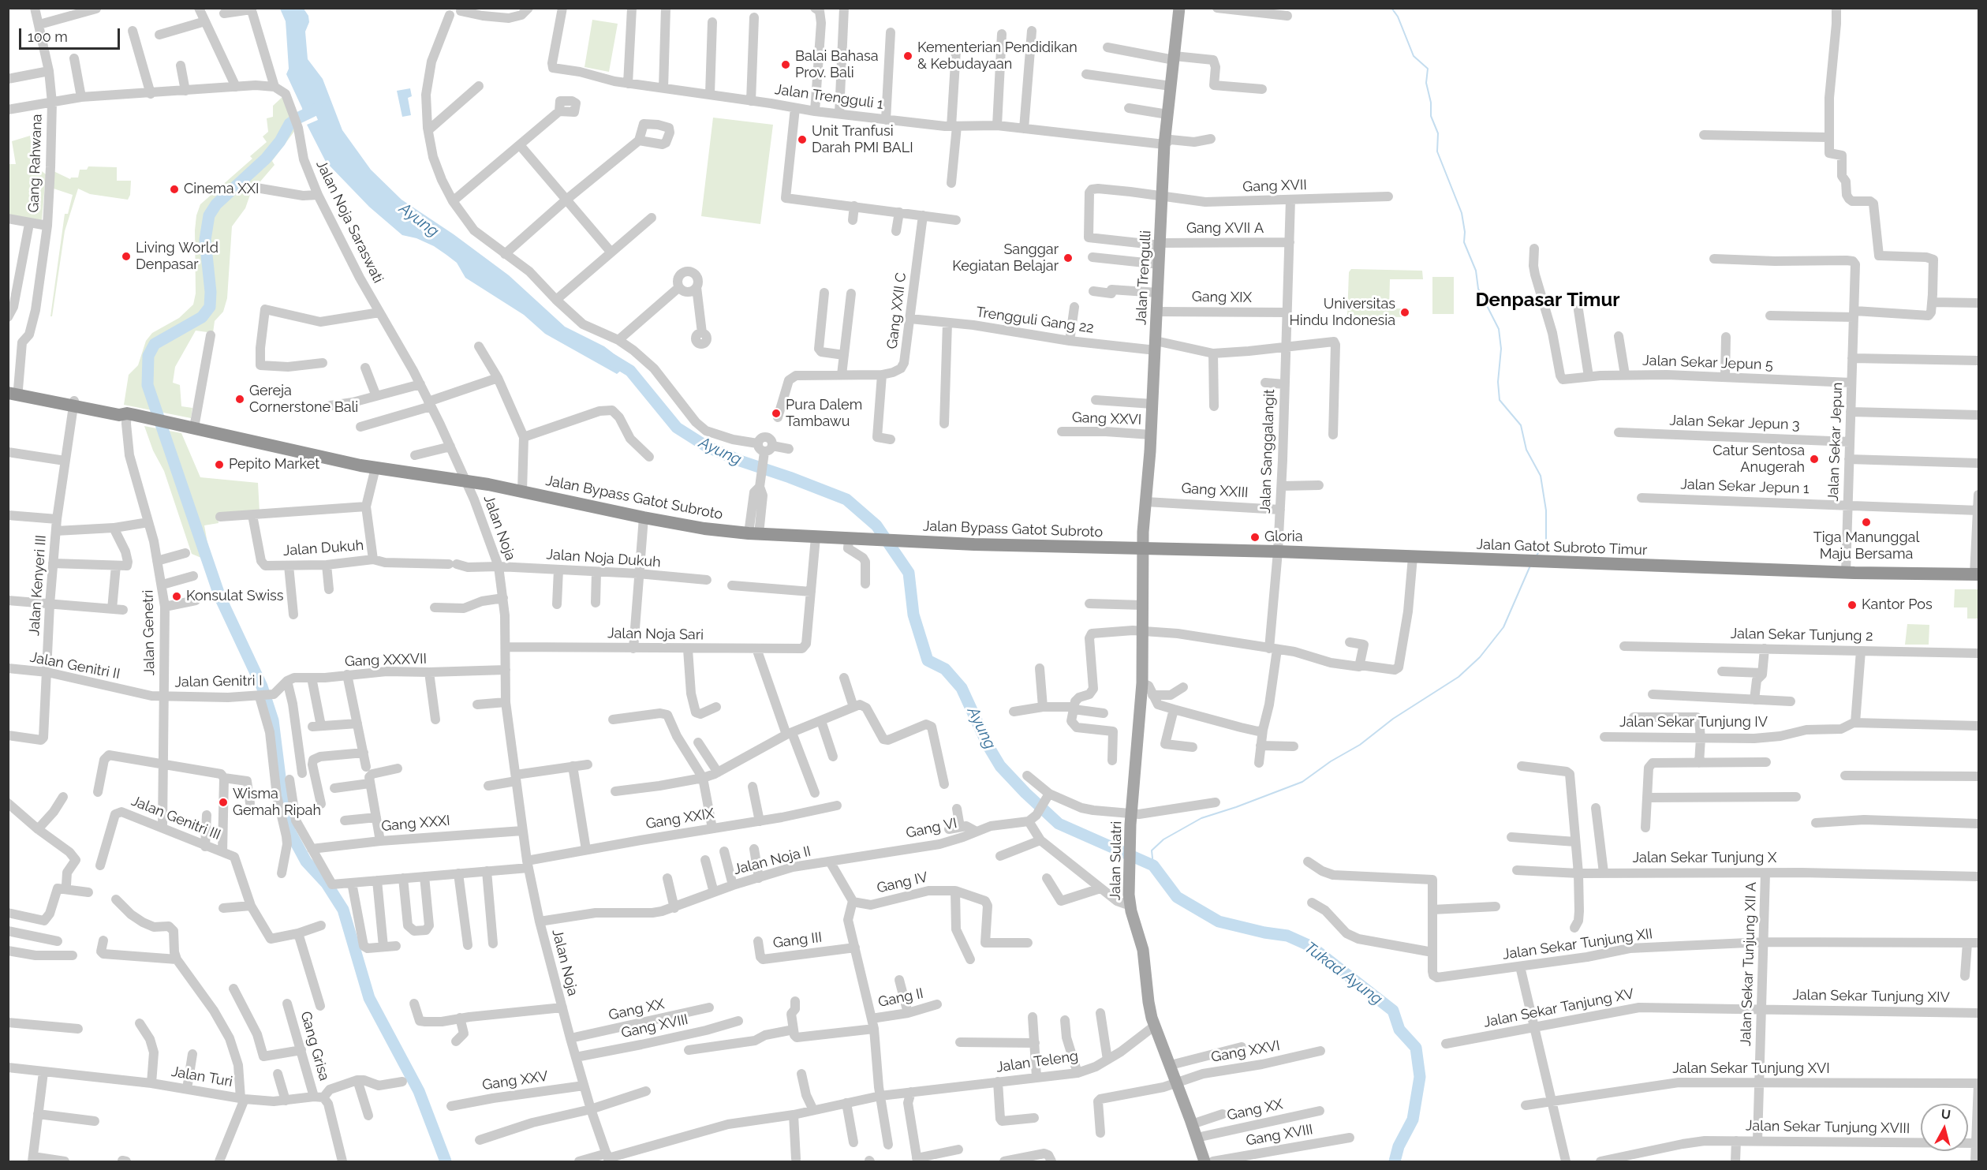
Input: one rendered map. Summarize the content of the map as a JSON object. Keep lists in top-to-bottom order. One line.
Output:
{"streets":{"highway":["Jalan Bypass Gatot Subroto","Jalan Gatot Subroto Timur"],"main road":["Jalan Trengulli","Jalan Sulatri"],"street":["Jalan Trengguli 1","Gang Rahwana","Gang XVII","Jalan Noja Saraswati","Gang XVII A","Gang XIX","Gang XXII C","Trengguli Gang 22","Jalan Sekar Jepun 5","Gang XXVI","Jalan Sekar Jepun 3","Jalan Sekar Jepun","Jalan Sanggalangit","Jalan Sekar Jepun 1","Gang XXIII","Jalan Noja","Jalan Dukuh","Jalan Noja Dukuh","Jalan Kenyeri III","Jalan Genetri","Jalan Noja Sari","Jalan Sekar Tunjung 2","Gang XXXVII","Jalan Genitri II","Jalan Genitri I","Jalan Sekar Tunjung IV","Jalan Genitri III","Gang XXIX","Gang XXXI","Gang VI","Jalan Sekar Tunjung X","Jalan Noja II","Gang IV","Gang III","Jalan Sekar Tunjung XII","Jalan Sekar Tunjung XII A","Jalan Sekar Tunjung XIV","Gang II","Jalan Sekar Tanjung XV","Gang XX","Gang XVIII","Gang Grisa","Jalan Teleng","Jalan Sekar Tunjung XVI","Jalan Turi","Gang XXV","Jalan Sekar Tunjung XVIII"]},"crossings":[["Jalan Trengguli 1","Jalan Trengulli"],["Gang Rahwana","Jalan Bypass Gatot Subroto"],["Gang XVII","Gang XVII A"],["Gang XVII","Jalan Trengulli"],["Gang XVII","Jalan Sanggalangit"],["Jalan Noja Saraswati","Jalan Bypass Gatot Subroto"],["Jalan Noja Saraswati","Jalan Noja"],["Gang XVII A","Jalan Trengulli"],["Gang XVII A","Jalan Sanggalangit"],["Jalan Trengulli","Gang XIX"],["Jalan Trengulli","Trengguli Gang 22"],["Jalan Trengulli","Gang XXVI"],["Jalan Trengulli","Gang XXIII"],["Jalan Trengulli","Jalan Bypass Gatot Subroto"],["Jalan Trengulli","Jalan Gatot Subroto Timur"],["Jalan Trengulli","Jalan Sulatri"],["Gang XIX","Jalan Sanggalangit"],["Gang XXII C","Trengguli Gang 22"],["Jalan Sekar Jepun 5","Jalan Sekar Jepun"],["Gang XXVI","Jalan Sulatri"],["Jalan Sekar Jepun 3","Jalan Sekar Jepun"],["Jalan Sekar Jepun","Jalan Sekar Jepun 1"],["Jalan Sekar Jepun","Jalan Gatot Subroto Timur"],["Jalan Sanggalangit","Gang XXIII"],["Jalan Sanggalangit","Jalan Gatot Subroto Timur"],["Jalan Bypass Gatot Subroto","Jalan Noja"],["Jalan Bypass Gatot Subroto","Jalan Gatot Subroto Timur"],["Jalan Bypass Gatot Subroto","Jalan Dukuh"],["Jalan Bypass Gatot Subroto","Jalan Kenyeri III"],["Jalan Bypass Gatot Subroto","Jalan Genetri"],["Jalan Bypass Gatot Subroto","Jalan Sulatri"],["Jalan Noja","Jalan Noja Dukuh"],["Jalan Noja","Jalan Noja Sari"],["Jalan Noja","Gang XXXVII"],["Jalan Noja","Gang XXIX"],["Jalan Noja","Gang XXXI"],["Jalan Noja","Jalan Noja II"],["Jalan Noja","Gang XX"],["Jalan Noja","Gang XVIII"],["Jalan Noja","Gang XXV"],["Jalan Gatot Subroto Timur","Jalan Sulatri"],["Jalan Dukuh","Jalan Noja Dukuh"],["Jalan Kenyeri III","Jalan Genitri II"],["Jalan Genetri","Jalan Genitri II"],["Jalan Genetri","Jalan Genitri I"],["Jalan Genetri","Jalan Genitri III"],["Gang XXXVII","Jalan Genitri I"],["Jalan Genitri II","Jalan Genitri I"],["Gang XXIX","Gang XXXI"],["Gang VI","Jalan Noja II"],["Jalan Sekar Tunjung X","Jalan Sekar Tunjung XII A"],["Jalan Noja II","Gang IV"],["Jalan Sulatri","Gang XX"],["Jalan Sulatri","Jalan Teleng"],["Jalan Sekar Tunjung XII","Jalan Sekar Tunjung XII A"],["Jalan Sekar Tunjung XII A","Jalan Sekar Tunjung XIV"],["Jalan Sekar Tunjung XII A","Jalan Sekar Tanjung XV"],["Jalan Sekar Tunjung XII A","Jalan Sekar Tunjung XVI"],["Jalan Sekar Tunjung XII A","Jalan Sekar Tunjung XVIII"],["Jalan Sekar Tunjung XIV","Jalan Sekar Tanjung XV"],["Gang Grisa","Jalan Turi"]],"districts":["Denpasar Timur"],"water":["Ayung","Tukad Ayung"],"places":["Kementerian Pendidikan & Kebudayaan","Balai Bahasa Prov. Bali","Unit Tranfusi Darah PMI BALI","Cinema XXI","Living World Denpasar","Sanggar Kegiatan Belajar","Universitas Hindu Indonesia","Gereja Cornerstone Bali","Pura Dalem Tambawu","Catur Sentosa Anugerah","Pepito Market","Tiga Manunggal Maju Bersama","Gloria","Konsulat Swiss","Kantor Pos","Wisma Gemah Ripah"],"scale_bar":"100 m","north":"top"}
